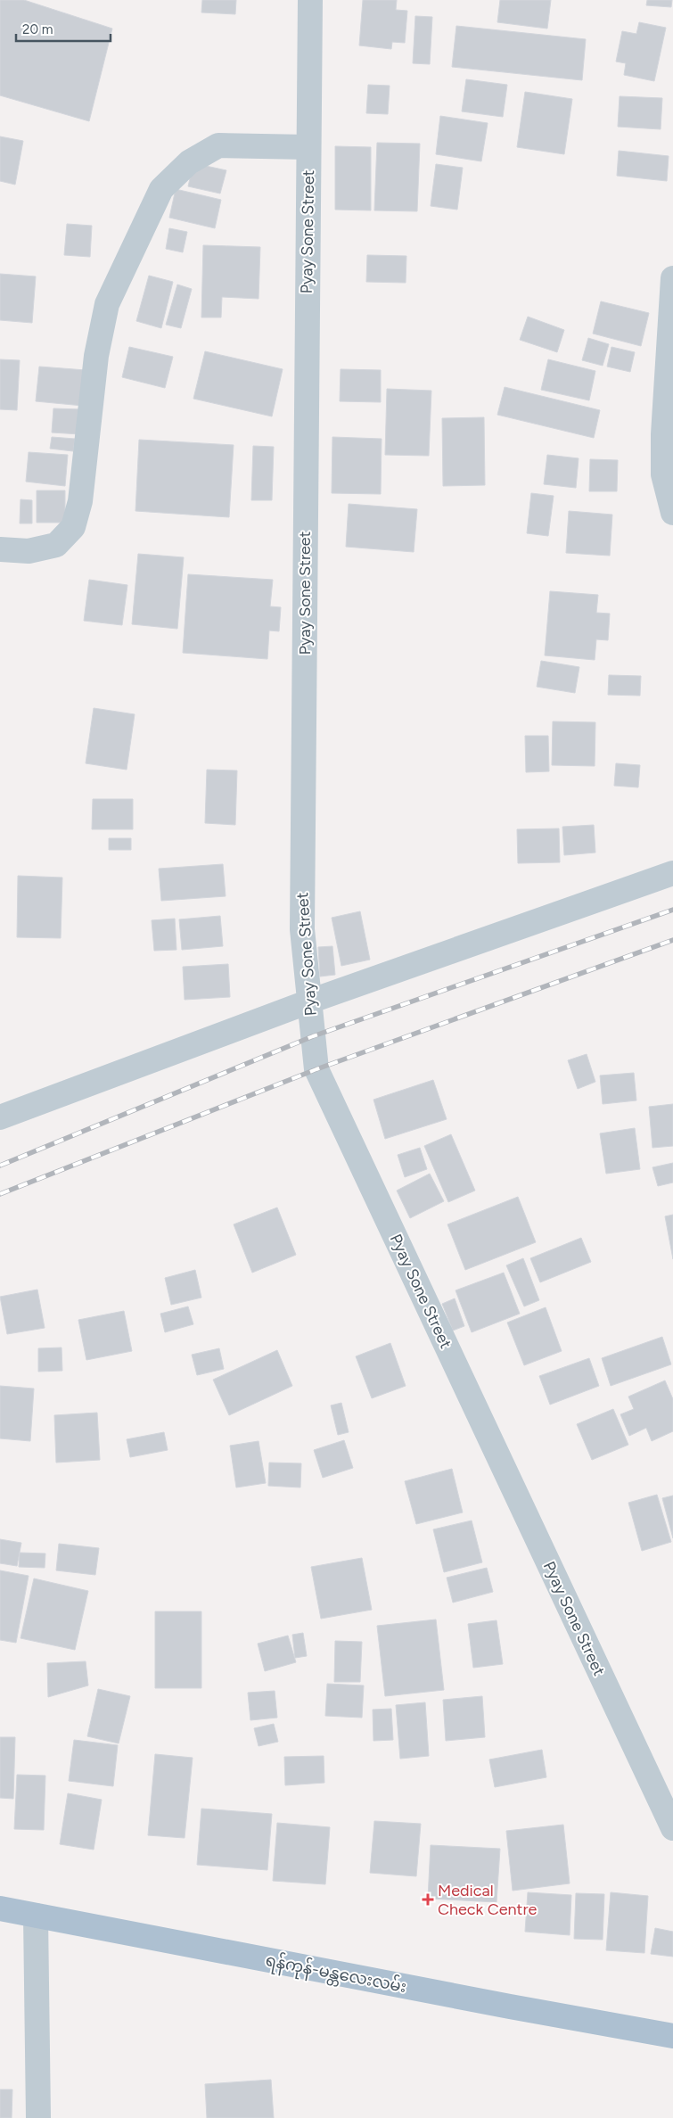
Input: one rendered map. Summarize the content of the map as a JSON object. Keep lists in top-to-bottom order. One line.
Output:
{"streets":{"main road":["ရန်ကုန်-မန္တလေးလမ်း"],"street":["Pyay Sone Street"]},"places":{"health":["Medical Check Centre"]},"scale_bar":"20 m"}
